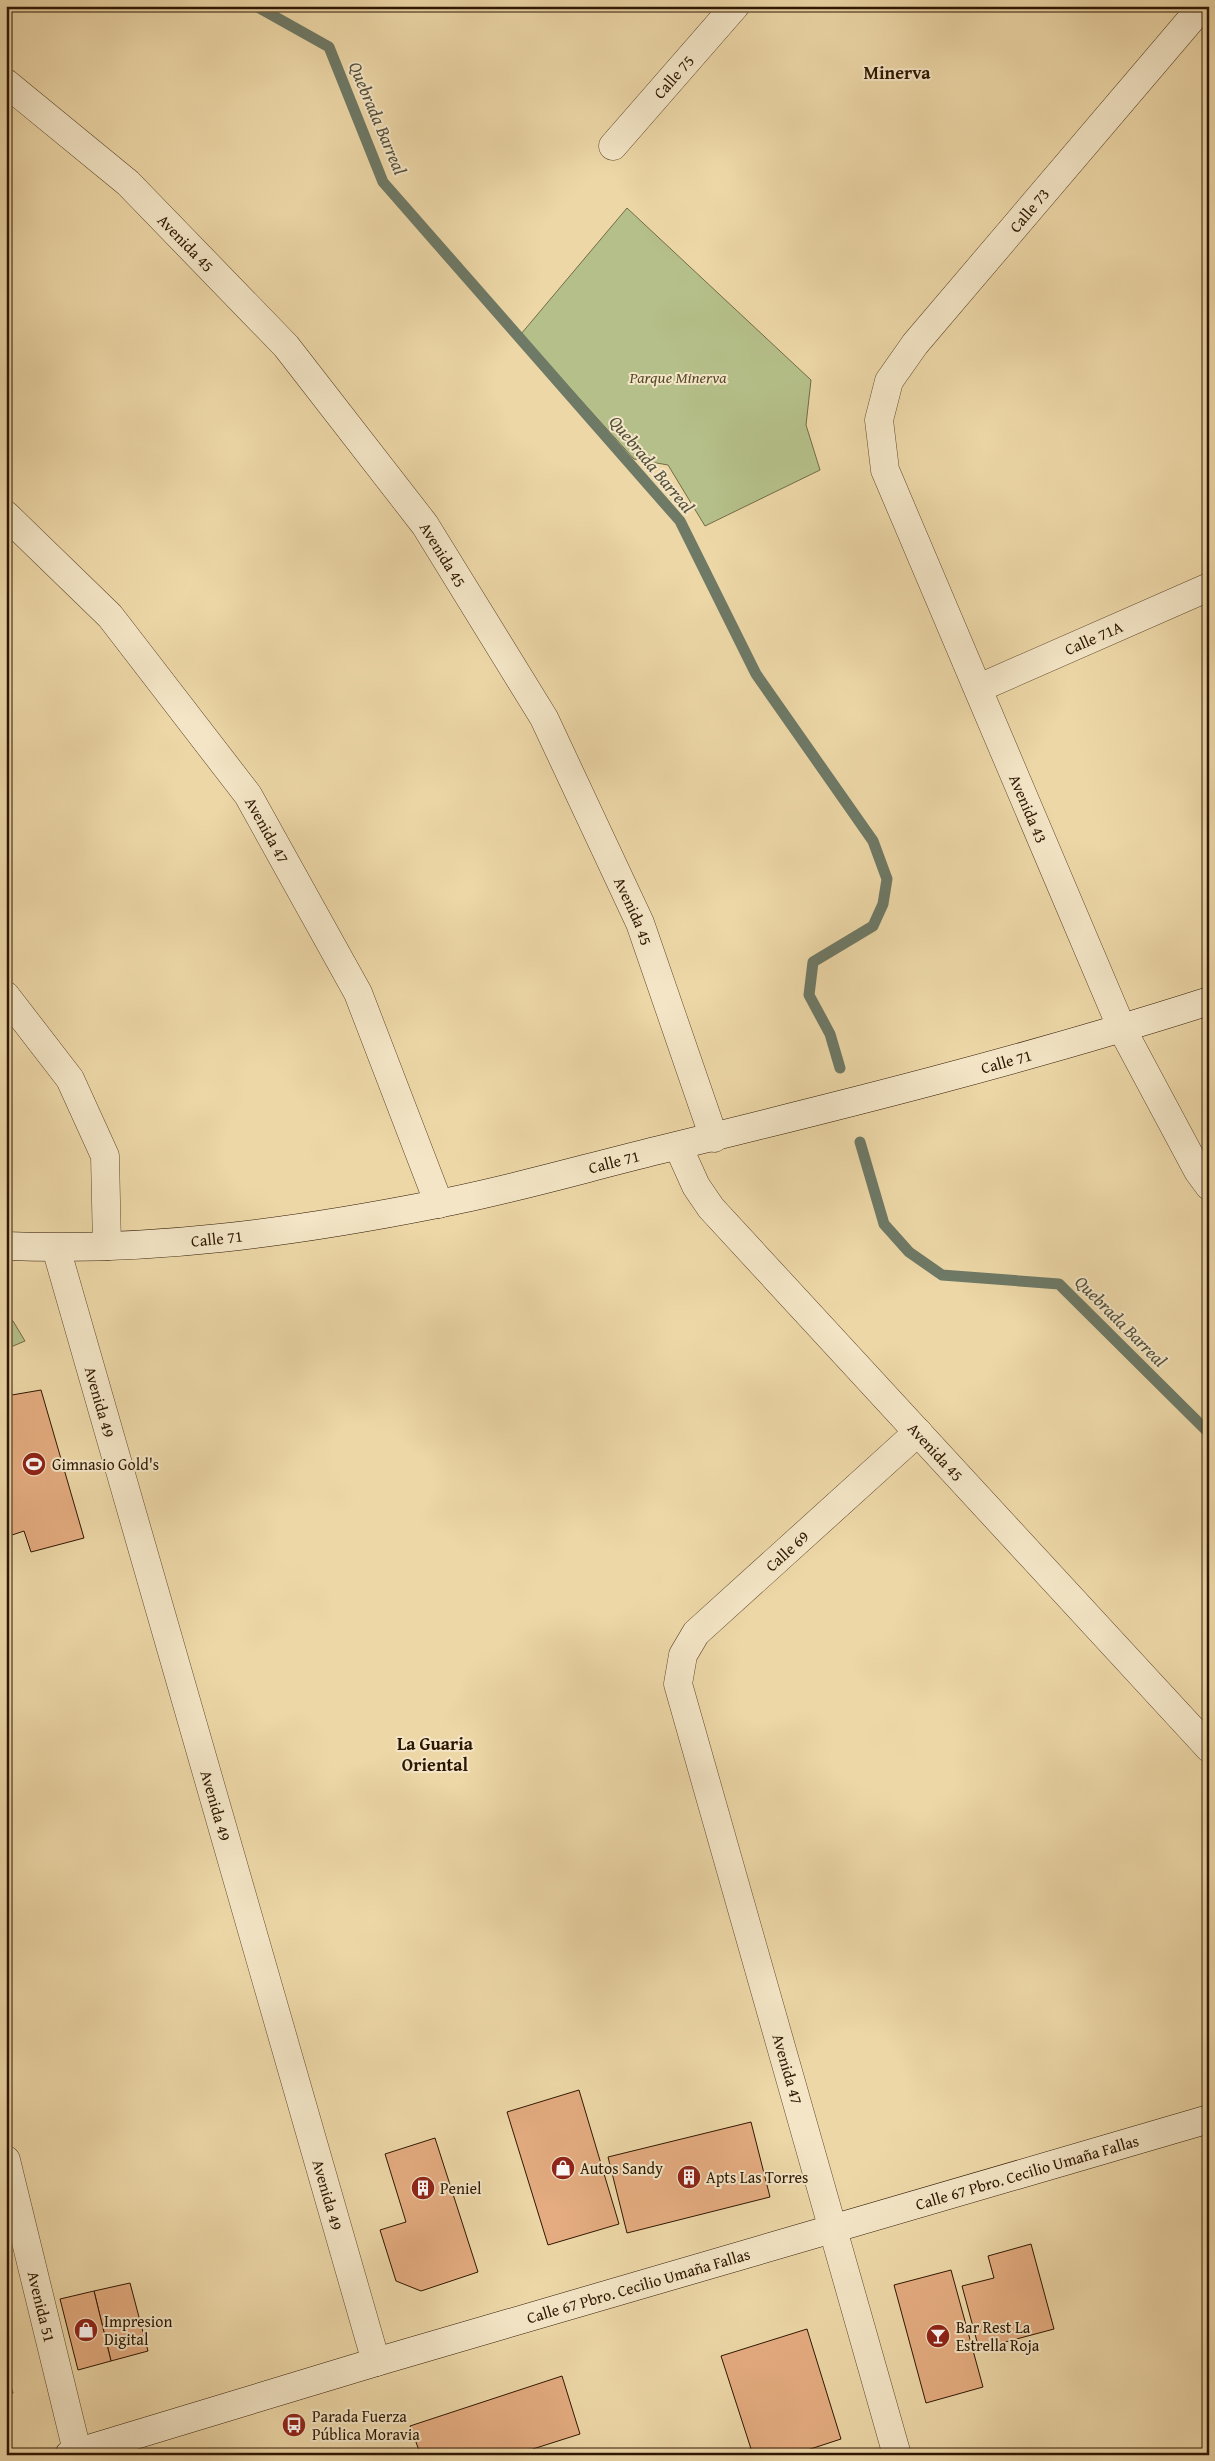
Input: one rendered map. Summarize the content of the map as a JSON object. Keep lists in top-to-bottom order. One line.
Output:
{"streets":{"street":["Calle 75","Calle 73","Avenida 45","Calle 71A","Avenida 43","Avenida 47","Calle 71","Avenida 49","Calle 69","Calle 67 Pbro. Cecilio Umaña Fallas","Avenida 51"]},"crossings":[["Calle 73","Avenida 43"],["Avenida 45","Calle 71"],["Avenida 45","Calle 69"],["Calle 71A","Avenida 43"],["Avenida 43","Calle 71"],["Avenida 47","Calle 71"],["Avenida 47","Calle 69"],["Avenida 47","Calle 67 Pbro. Cecilio Umaña Fallas"],["Calle 71","Avenida 49"],["Avenida 49","Calle 67 Pbro. Cecilio Umaña Fallas"],["Calle 67 Pbro. Cecilio Umaña Fallas","Avenida 51"]],"districts":["Minerva","La Guaria Oriental"],"water":["Quebrada Barreal"],"parks":["Parque Minerva"],"places":{"sports":["Gimnasio Gold's"],"shop":["Autos Sandy","Impresion Digital"],"building":["Apts Las Torres","Peniel"],"bar":["Bar Rest La Estrella Roja"],"bus stop":["Parada Fuerza Pública Moravia"]}}
